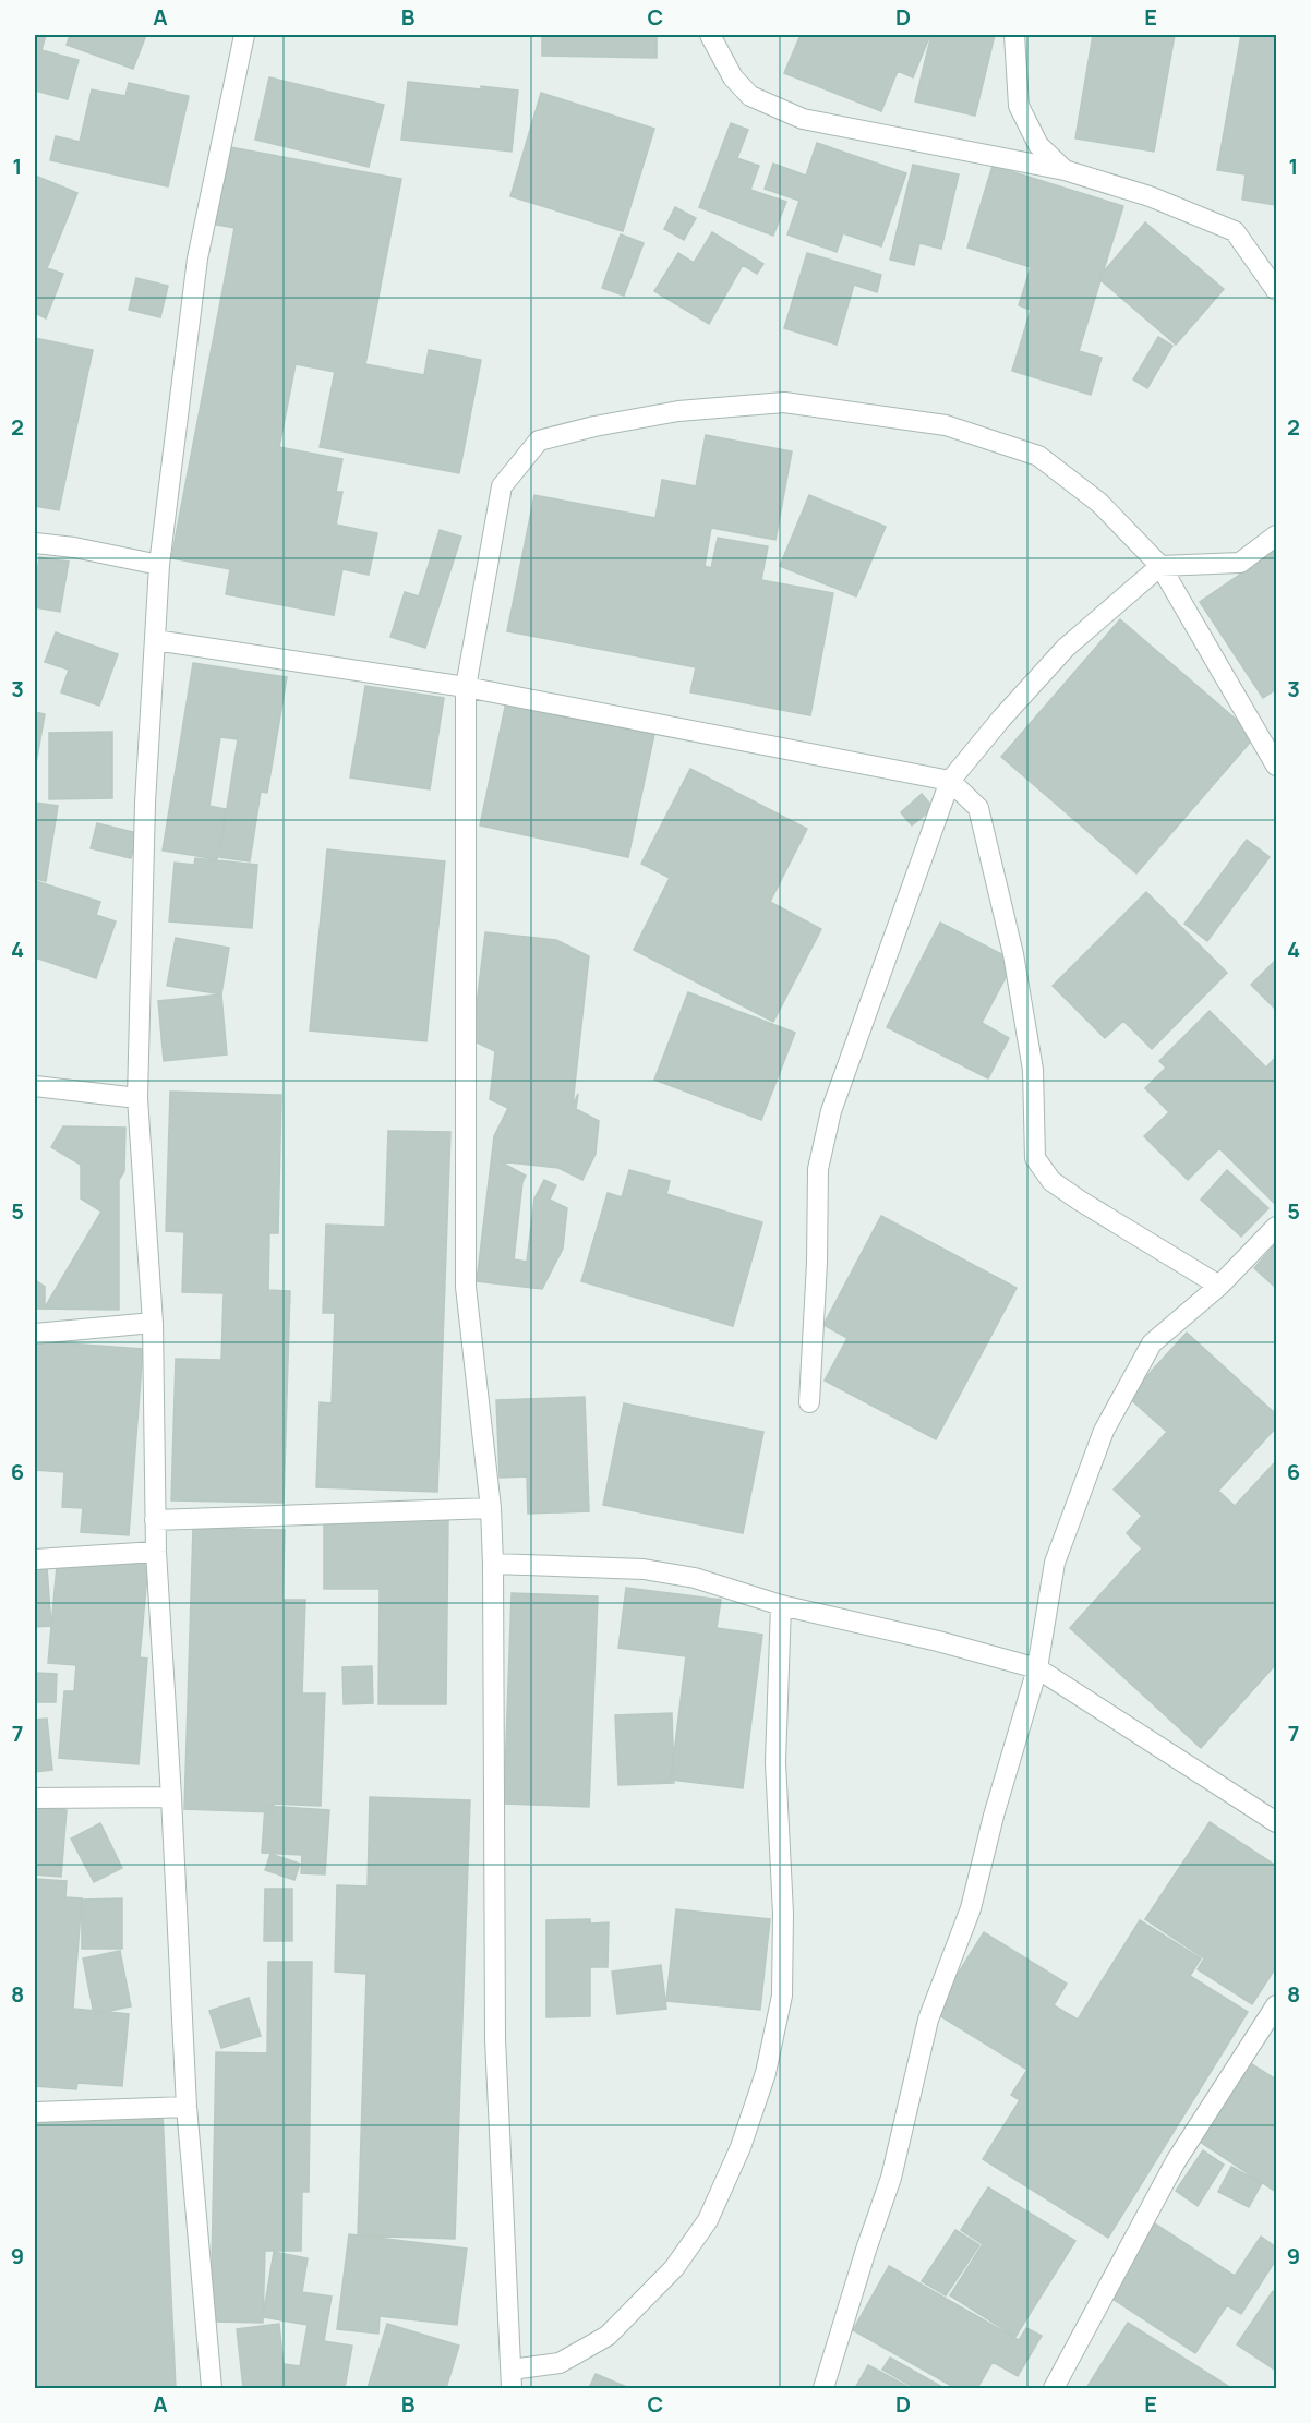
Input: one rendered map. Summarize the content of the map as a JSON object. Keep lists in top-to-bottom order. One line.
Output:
{"grid":{"columns":["A","B","C","D","E"],"rows":["1","2","3","4","5","6","7","8","9"]}}
